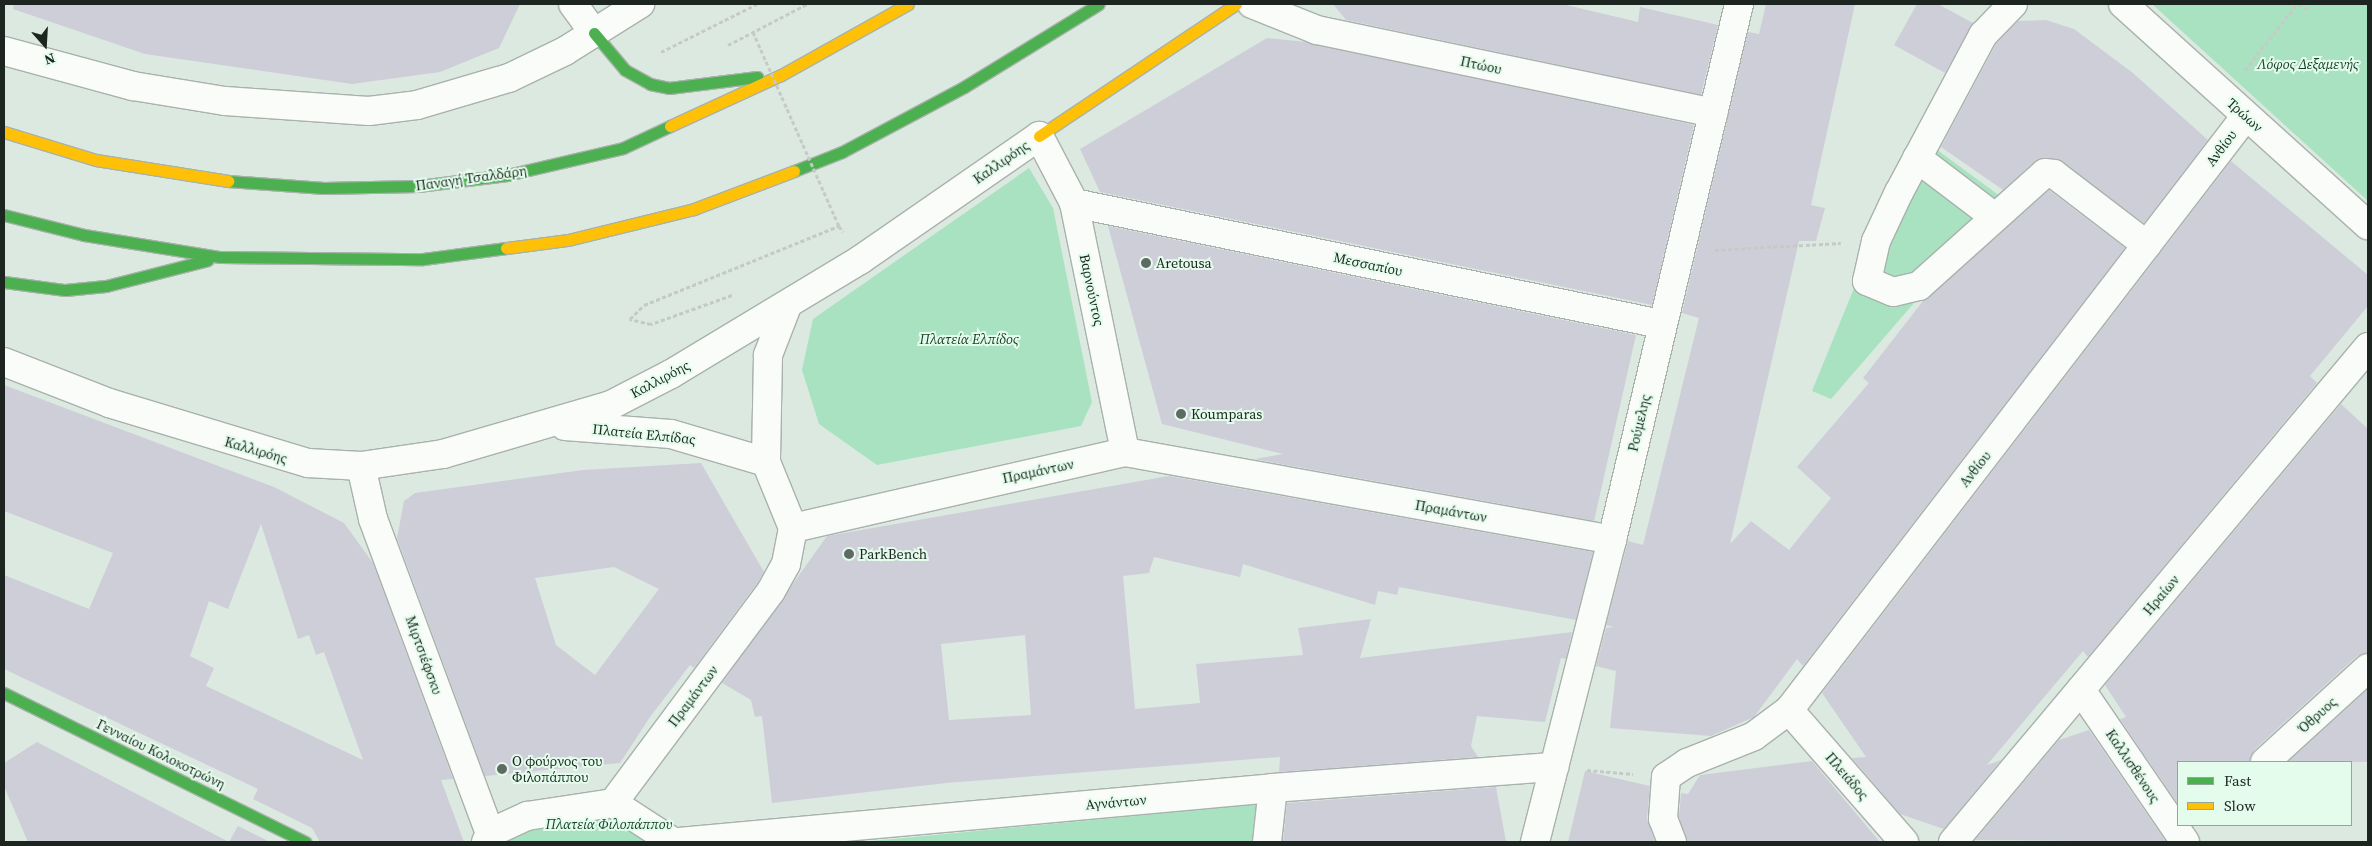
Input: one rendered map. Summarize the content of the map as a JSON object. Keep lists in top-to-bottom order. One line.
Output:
{"streets":{"main road":["Καλλιρόης","Παναγή Τσαλδάρη","Γενναίου Κολοκοτρώνη"],"street":["Πτώου","Τρώων","Ανθίου","Μεσσαπίου","Βαρνούντος","Ρούμελης","Πλατεία Ελπίδας","Πραμάντων","Ηραίων","Μιρτσιέφσκυ","Όθρυος","Καλλισθένους","Πλειάδος","Αγνάντων"]},"crossings":[["Πτώου","Ρούμελης"],["Τρώων","Ανθίου"],["Ανθίου","Πλειάδος"],["Καλλιρόης","Βαρνούντος"],["Καλλιρόης","Πλατεία Ελπίδας"],["Καλλιρόης","Μιρτσιέφσκυ"],["Μεσσαπίου","Βαρνούντος"],["Μεσσαπίου","Ρούμελης"],["Βαρνούντος","Πραμάντων"],["Ρούμελης","Πραμάντων"],["Ρούμελης","Αγνάντων"],["Ηραίων","Καλλισθένους"]],"parks":["Λόφος Δεξαμενής","Πλατεία Ελπίδος","Πλατεία Φιλοπάππου"],"places":["Aretousa","Koumparas","ParkBench","Ο φούρνος του Φιλοπάππου"],"legend":["Fast","Slow"],"north":"bottom"}
